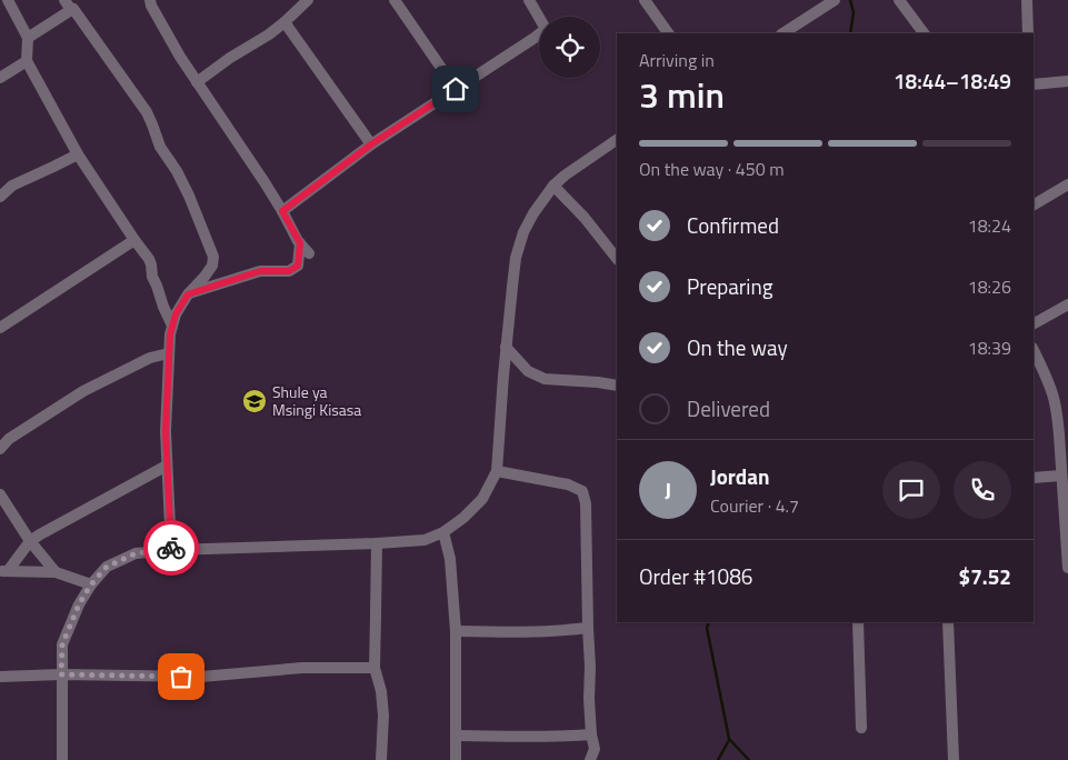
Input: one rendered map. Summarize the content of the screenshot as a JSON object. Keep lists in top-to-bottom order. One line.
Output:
{"places":{"school or university":["Shule ya Msingi Kisasa"]},"page":{"heading":["3 min","Arriving in","18:44–18:49"],"panel":["Jordan","Courier · 4.7","Order #1086","$7.52"],"bar":"On the way · 450 m","list":[["Confirmed","18:24"],["Preparing","18:26"],["On the way","18:39"],"Delivered"],"round":"J"}}
